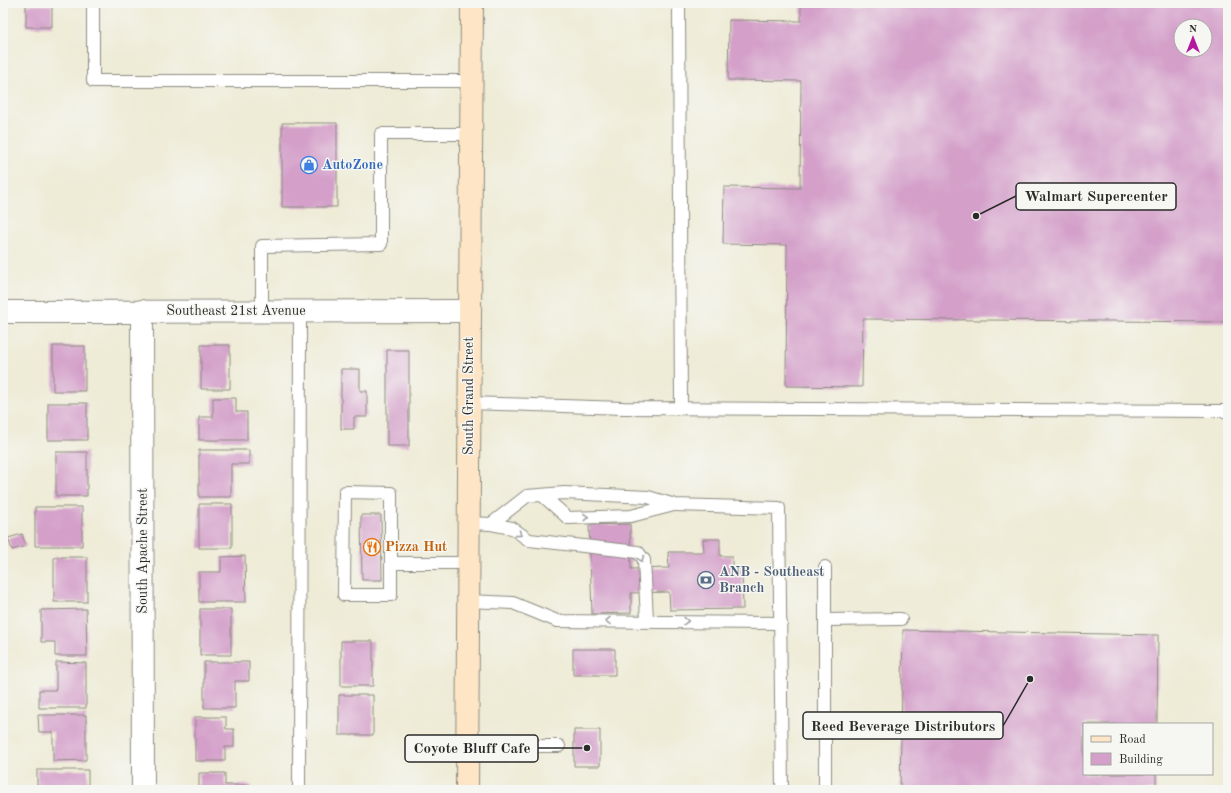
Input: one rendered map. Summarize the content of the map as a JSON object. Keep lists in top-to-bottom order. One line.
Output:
{"streets":{"main road":["South Grand Street"],"street":["Southeast 21st Avenue","South Apache Street"]},"crossings":[["Southeast 21st Avenue","South Grand Street"],["Southeast 21st Avenue","South Apache Street"]],"places":{"shop":["AutoZone"],"other":["Walmart Supercenter","Reed Beverage Distributors","Coyote Bluff Cafe"],"restaurant":["Pizza Hut"],"bank":["ANB - Southeast Branch"]},"legend":["Road","Building"],"north":"top"}
